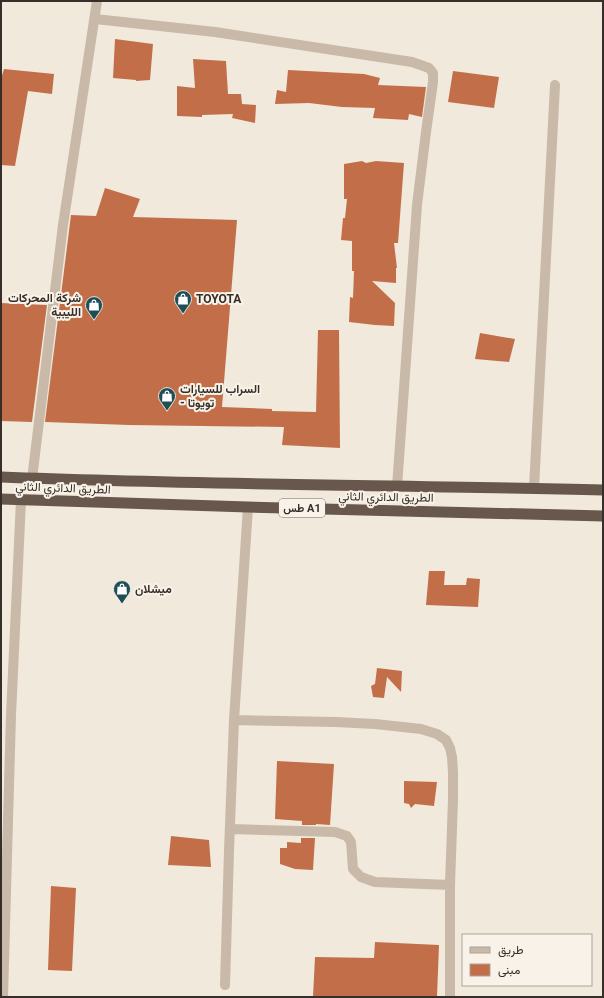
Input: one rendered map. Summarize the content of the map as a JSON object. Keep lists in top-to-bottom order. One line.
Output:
{"streets":{"highway":["الطريق الدائري الثاني","طس A1"]},"places":{"shop":["TOYOTA","شركة المحركات الليبية","السراب للسيارات - تويوتا","ميشلان"]},"legend":["طريق","مبنى"]}
